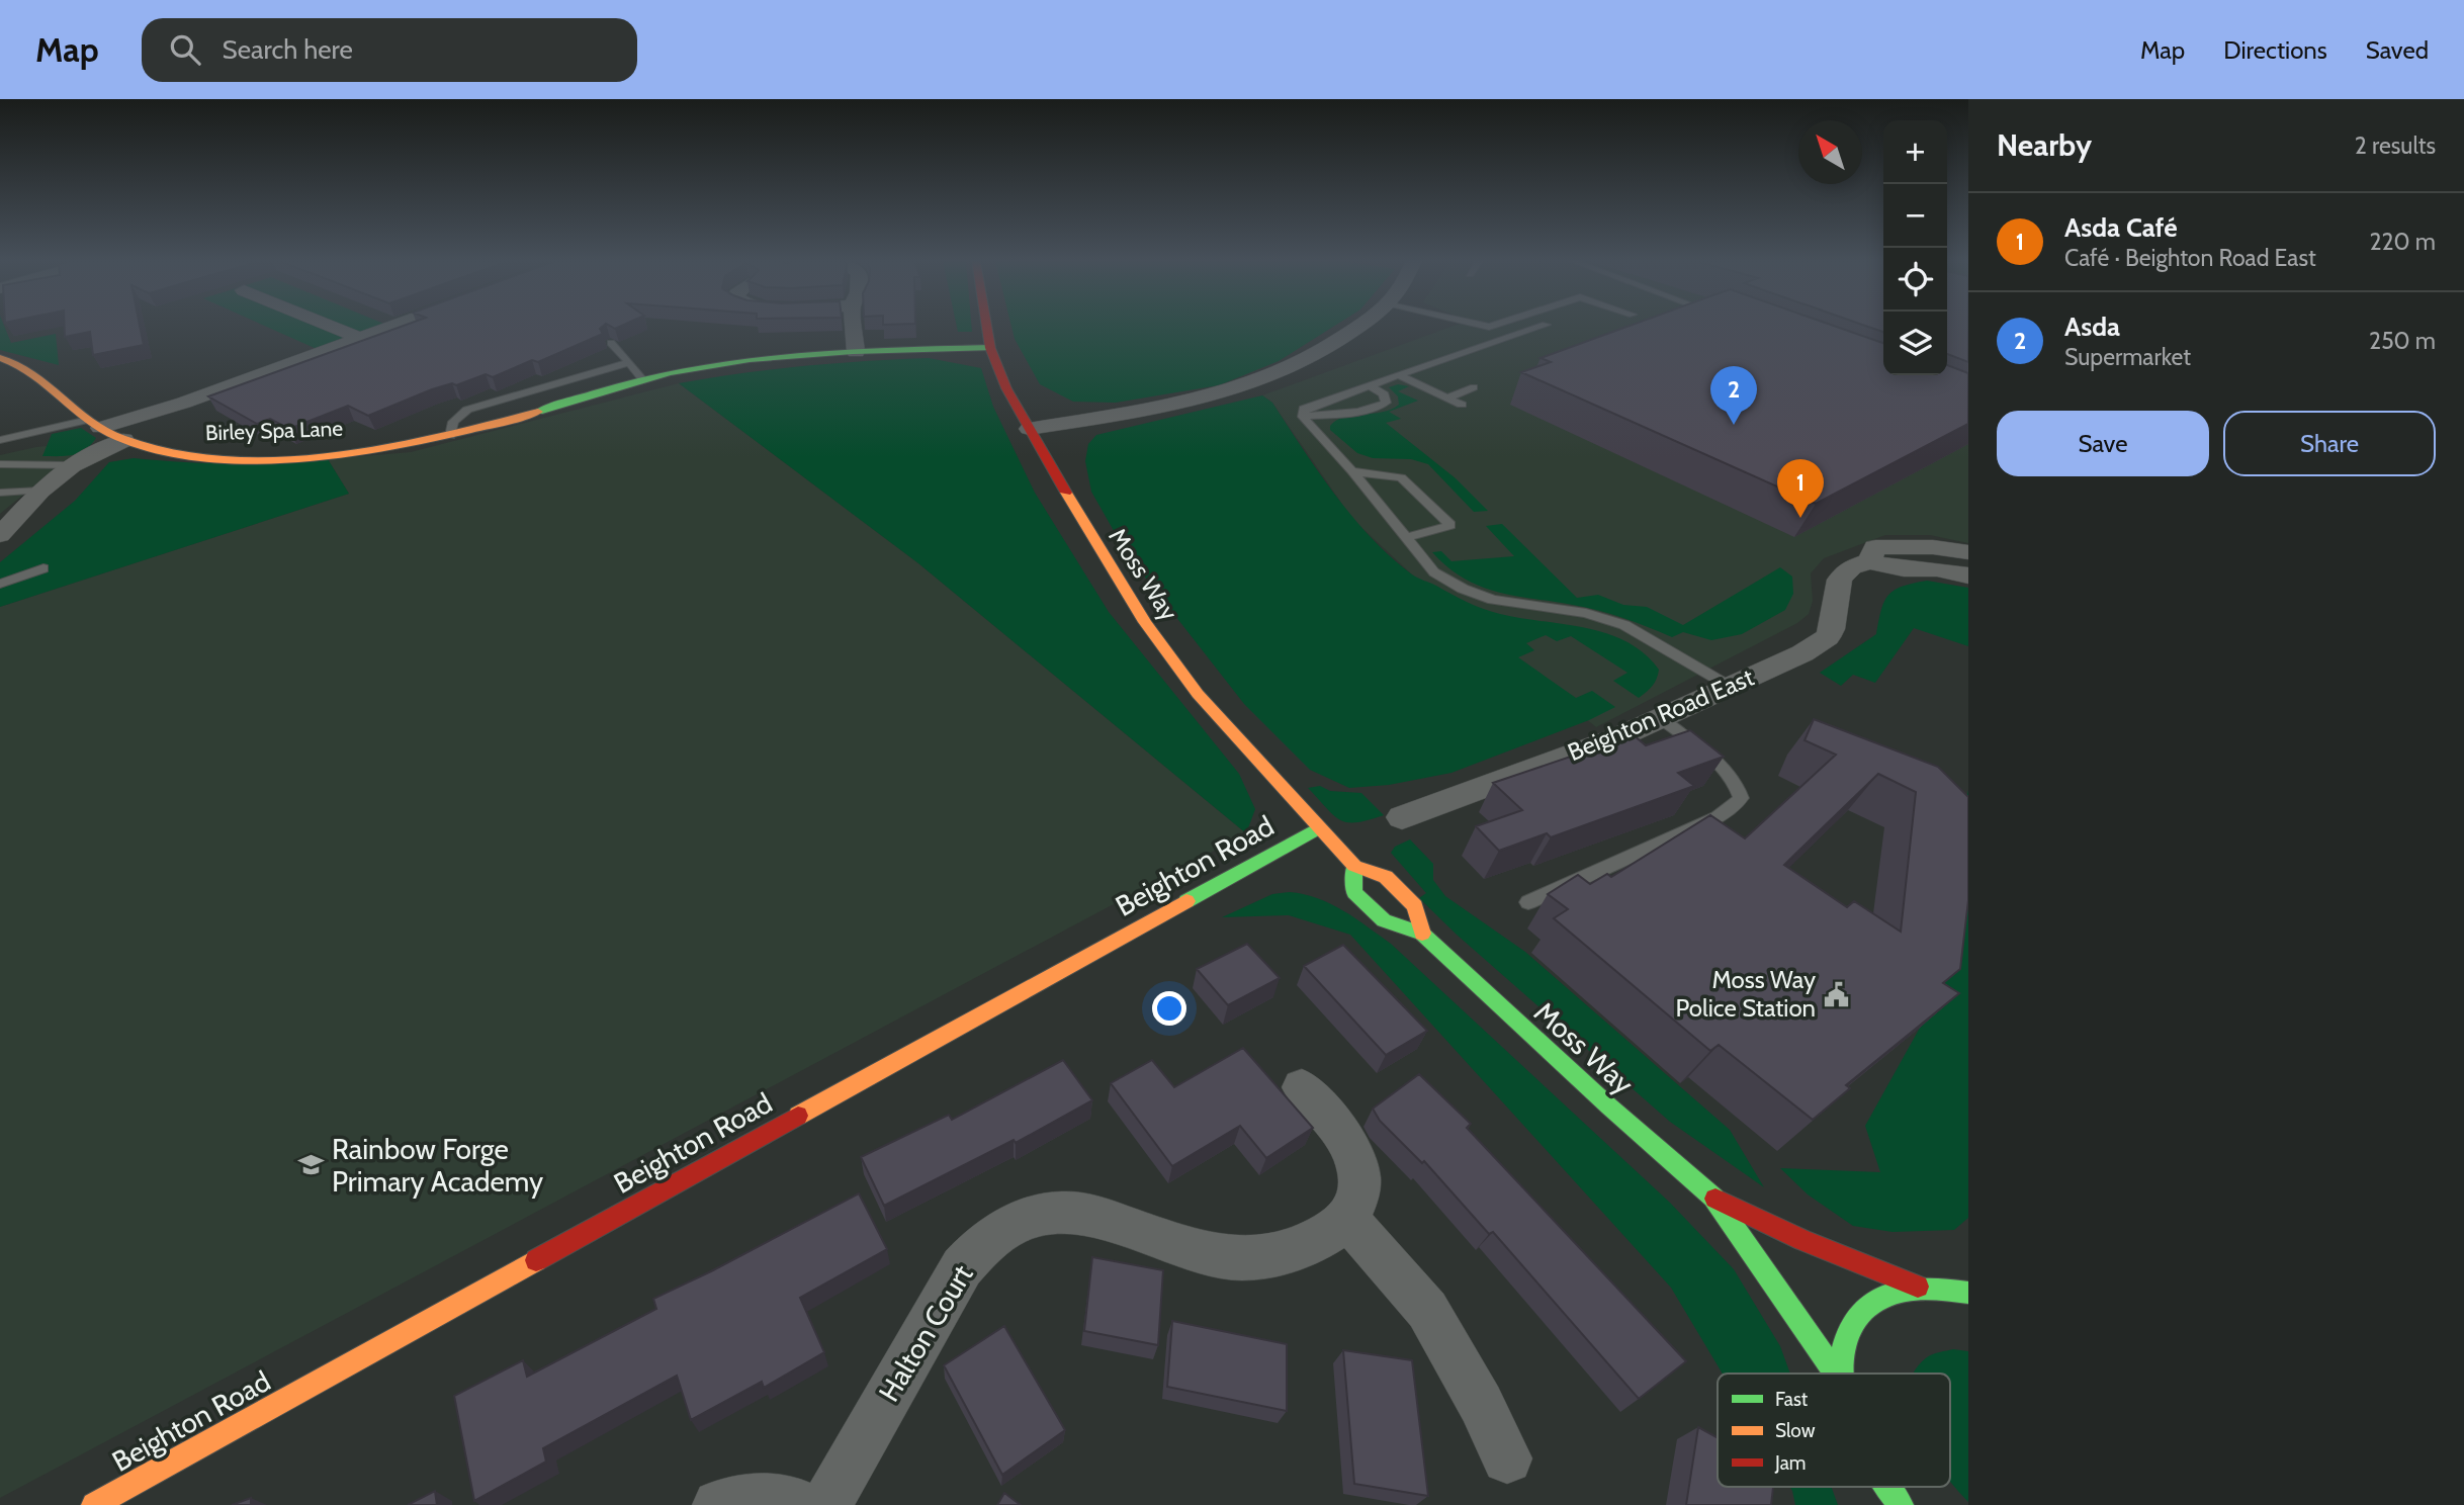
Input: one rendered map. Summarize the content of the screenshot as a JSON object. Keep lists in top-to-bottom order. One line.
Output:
{"streets":{"street":["Birley Spa Lane","Moss Way","Beighton Road East","Beighton Road","Halton Court"]},"crossings":[["Birley Spa Lane","Moss Way"],["Moss Way","Beighton Road"]],"places":{"public building":["Moss Way Police Station"],"school or university":["Rainbow Forge Primary Academy"]},"legend":["Fast","Slow","Jam"],"north":"top left","page":{"header":"Map","search":"Search here","nav":["Map","Directions","Saved"],"heading":["Nearby","2 results"],"map_buttons":["+","−"],"list":[{"mark":"1","name":"Asda Café","note":"Café · Beighton Road East","value":"220 m"},{"mark":"2","name":"Asda","note":"Supermarket","value":"250 m"}],"pins":["2","1"],"buttons":["Save","Share"]}}
